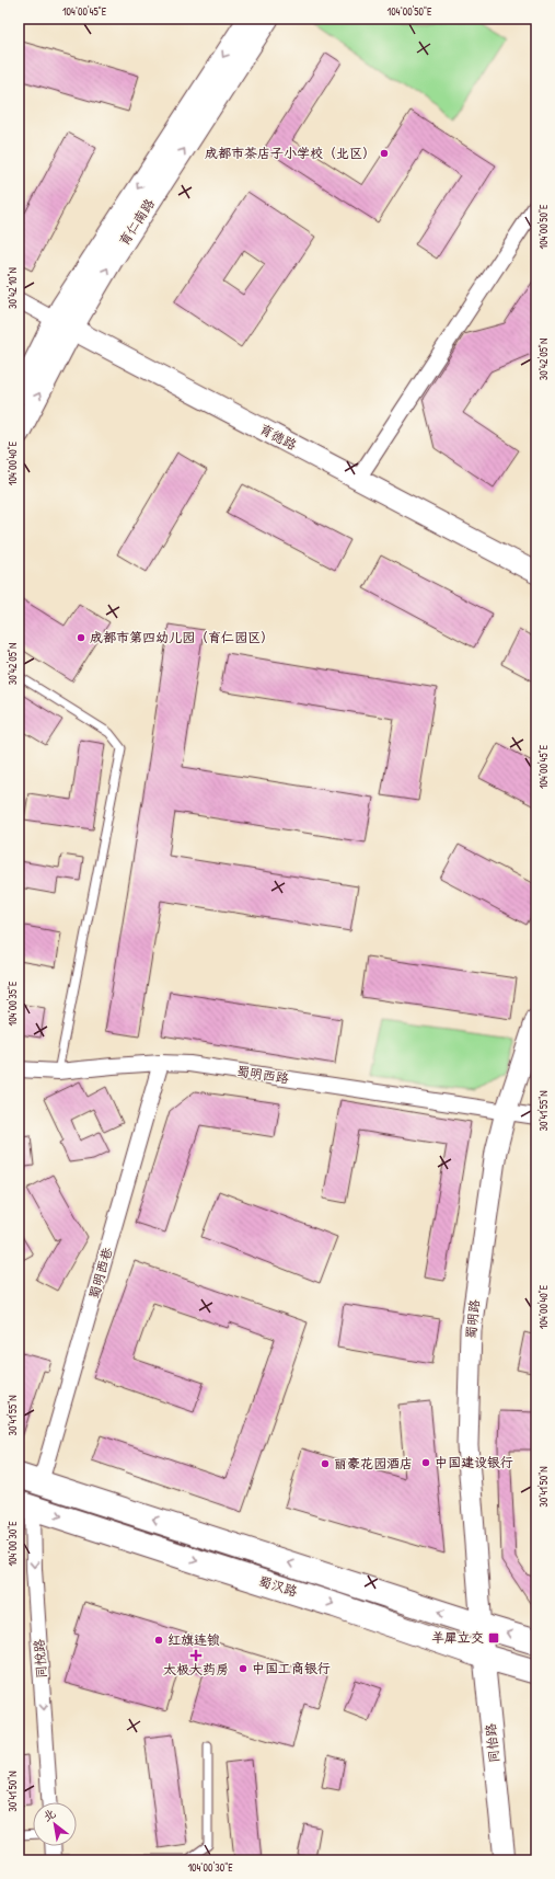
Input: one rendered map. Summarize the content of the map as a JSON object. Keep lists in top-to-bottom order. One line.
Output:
{"streets":{"main road":["蜀汉路"],"street":["育仁南路","育德路","蜀明西路","蜀明西巷","蜀明路","同悦路","同怡路"]},"crossings":[["育仁南路","育德路"],["蜀明西路","蜀明西巷"],["蜀明西路","蜀明路"],["蜀明西巷","蜀汉路"],["蜀明路","蜀汉路"],["蜀明路","同怡路"],["蜀汉路","同悦路"],["蜀汉路","同怡路"]],"one_way":["同悦路"],"places":{"other":["成都市茶店子小学校（北区）","成都市第四幼儿园（育仁园区）","中国建设银行","丽豪花园酒店","红旗连锁","中国工商银行"],"transit":["羊犀立交"],"health":["太极大药房"]},"north":"top left","coordinates":["104°00'45\"E","104°00'50\"E","30°42'10\"N","30°42'05\"N","104°00'40\"E","104°00'35\"E","30°41'55\"N","30°41'50\"N","104°00'30\"E"]}
